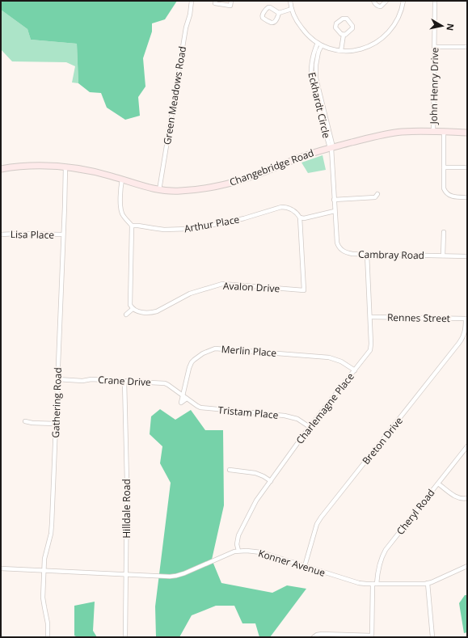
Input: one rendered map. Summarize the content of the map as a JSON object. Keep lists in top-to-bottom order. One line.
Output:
{"streets":{"main road":["Changebridge Road"],"street":["John Henry Drive","Green Meadows Road","Eckhardt Circle","Arthur Place","Lisa Place","Cambray Road","Avalon Drive","Rennes Street","Merlin Place","Crane Drive","Gathering Road","Charlemagne Place","Tristam Place","Breton Drive","Hilldale Road","Cheryl Road","Konner Avenue"]},"crossings":[["John Henry Drive","Changebridge Road"],["Green Meadows Road","Changebridge Road"],["Eckhardt Circle","Changebridge Road"],["Eckhardt Circle","Cambray Road"],["Changebridge Road","Cambray Road"],["Changebridge Road","Gathering Road"],["Arthur Place","Avalon Drive"],["Lisa Place","Gathering Road"],["Cambray Road","Charlemagne Place"],["Rennes Street","Charlemagne Place"],["Rennes Street","Breton Drive"],["Merlin Place","Crane Drive"],["Merlin Place","Charlemagne Place"],["Crane Drive","Gathering Road"],["Crane Drive","Tristam Place"],["Crane Drive","Hilldale Road"],["Gathering Road","Konner Avenue"],["Charlemagne Place","Tristam Place"],["Charlemagne Place","Konner Avenue"],["Breton Drive","Konner Avenue"],["Hilldale Road","Konner Avenue"],["Cheryl Road","Konner Avenue"]],"north":"right"}
